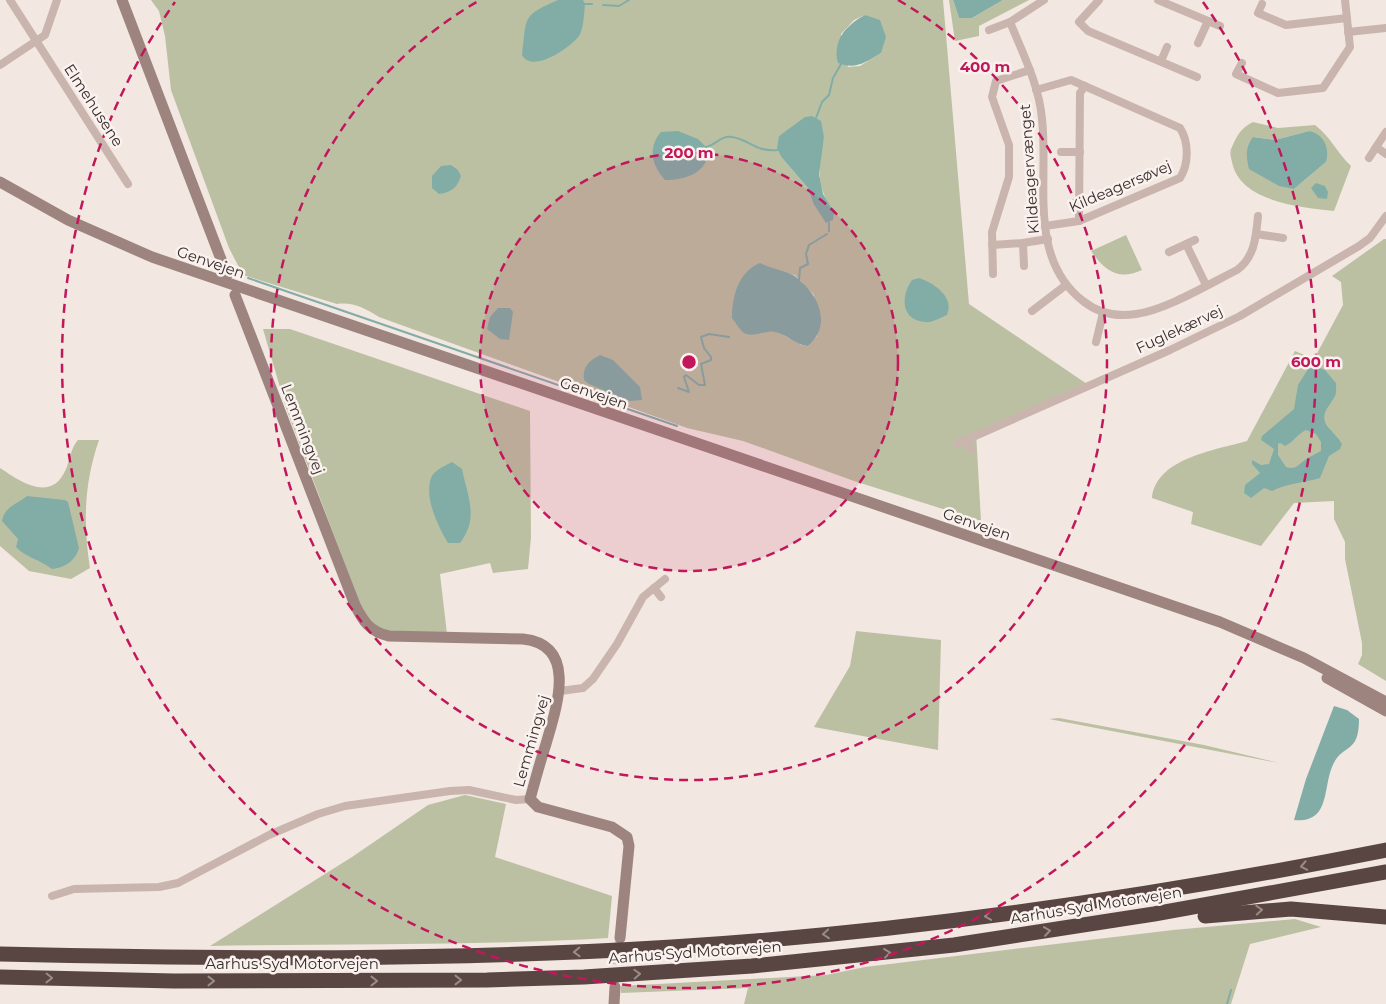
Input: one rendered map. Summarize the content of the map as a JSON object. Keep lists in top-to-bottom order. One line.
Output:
{"streets":{"highway":["Aarhus Syd Motorvejen"],"street":["Elmehusene","Kildeagervænget","Kildeagersøvej","Genvejen","Fuglekærvej","Lemmingvej"]},"crossings":[["Kildeagervænget","Kildeagersøvej"]],"rings":["400 m","200 m","600 m"]}
